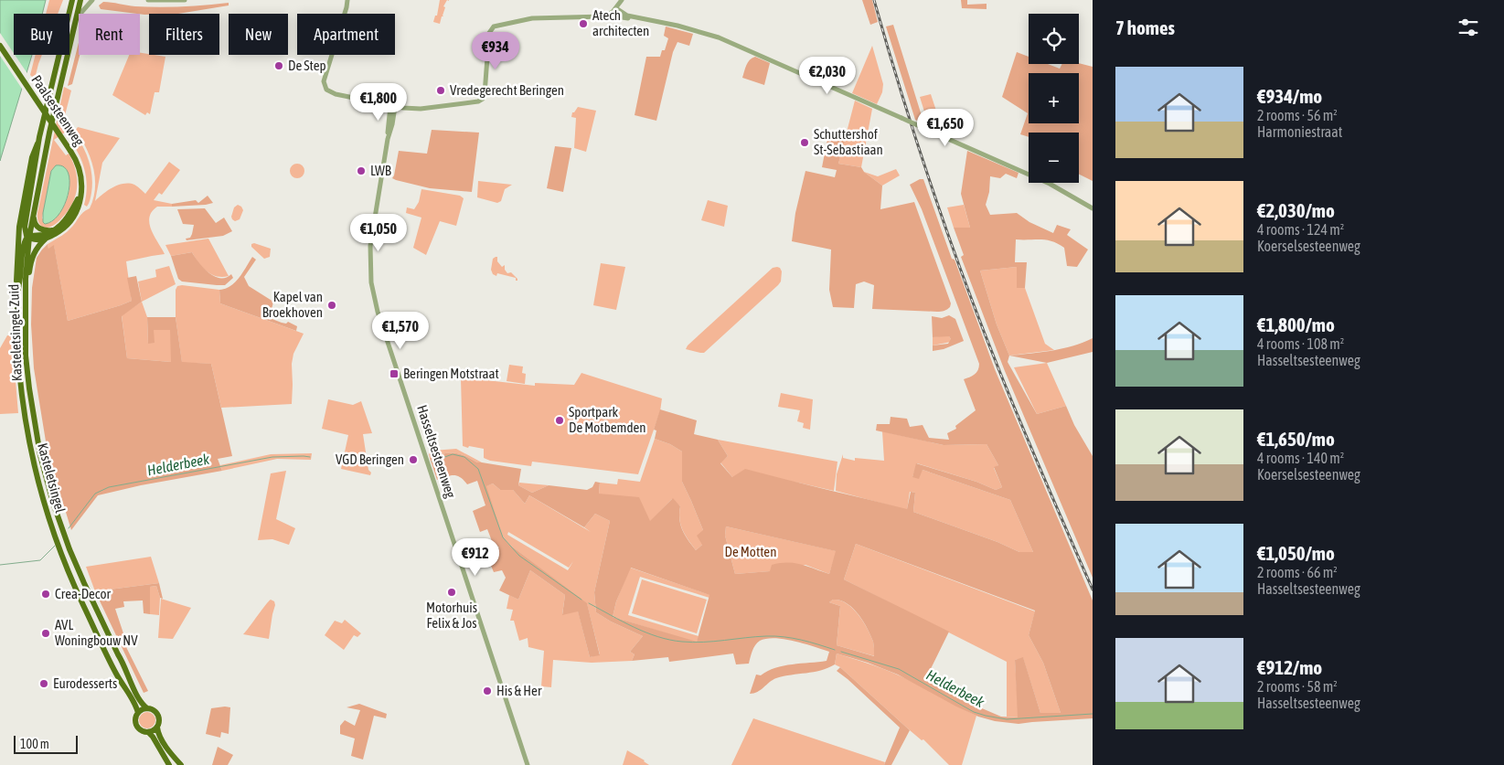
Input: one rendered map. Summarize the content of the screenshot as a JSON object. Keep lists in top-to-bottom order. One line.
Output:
{"streets":{"main road":["Paalsesteenweg","Kasteletsingel-Zuid","Kasteletsingel"],"street":["Hasseltsesteenweg"]},"crossings":[["Paalsesteenweg","Kasteletsingel-Zuid"],["Kasteletsingel-Zuid","Kasteletsingel"]],"water":["Helderbeek"],"parks":["De Motten"],"places":{"other":["Atech architecten","De Step","Vredegerecht Beringen","Schuttershof St-Sebastiaan","LWB","Kapel van Broekhoven","Sportpark De Motbemden","VGD Beringen","Motorhuis Felix & Jos","Crea-Decor","AVL Woningbouw NV","Eurodesserts","His & Her"],"transit":["Beringen Motstraat"]},"scale_bar":"100 m","page":{"heading":"7 homes","map_buttons":["+","−"],"chip":["Buy","Rent","Filters","New","Apartment"],"price":["€934","€2,030","€1,800","€1,650","€1,050","€1,570","€912"],"list":[{"name":"€934/mo","note":"2 rooms · 56 m² · Harmoniestraat"},{"name":"€2,030/mo","note":"4 rooms · 124 m² · Koerselsesteenweg"},{"name":"€1,800/mo","note":"4 rooms · 108 m² · Hasseltsesteenweg"},{"name":"€1,650/mo","note":"4 rooms · 140 m² · Koerselsesteenweg"},{"name":"€1,050/mo","note":"2 rooms · 66 m² · Hasseltsesteenweg"},{"name":"€912/mo","note":"2 rooms · 58 m² · Hasseltsesteenweg"}],"scale":"100 m"}}
